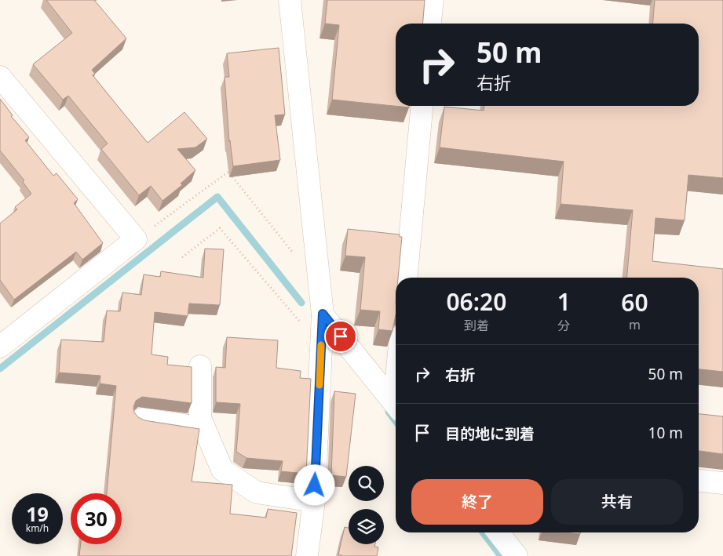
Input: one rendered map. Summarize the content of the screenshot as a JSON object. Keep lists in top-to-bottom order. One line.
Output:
{"page":{"turn":["50 m","右折"],"eta":["06:20","到着","1","分","60","m"],"list":[{"name":"右折","value":"50 m"},{"name":"目的地に到着","value":"10 m"}],"buttons":["終了","共有"],"speed":"19 km/h","limit":"30"}}
